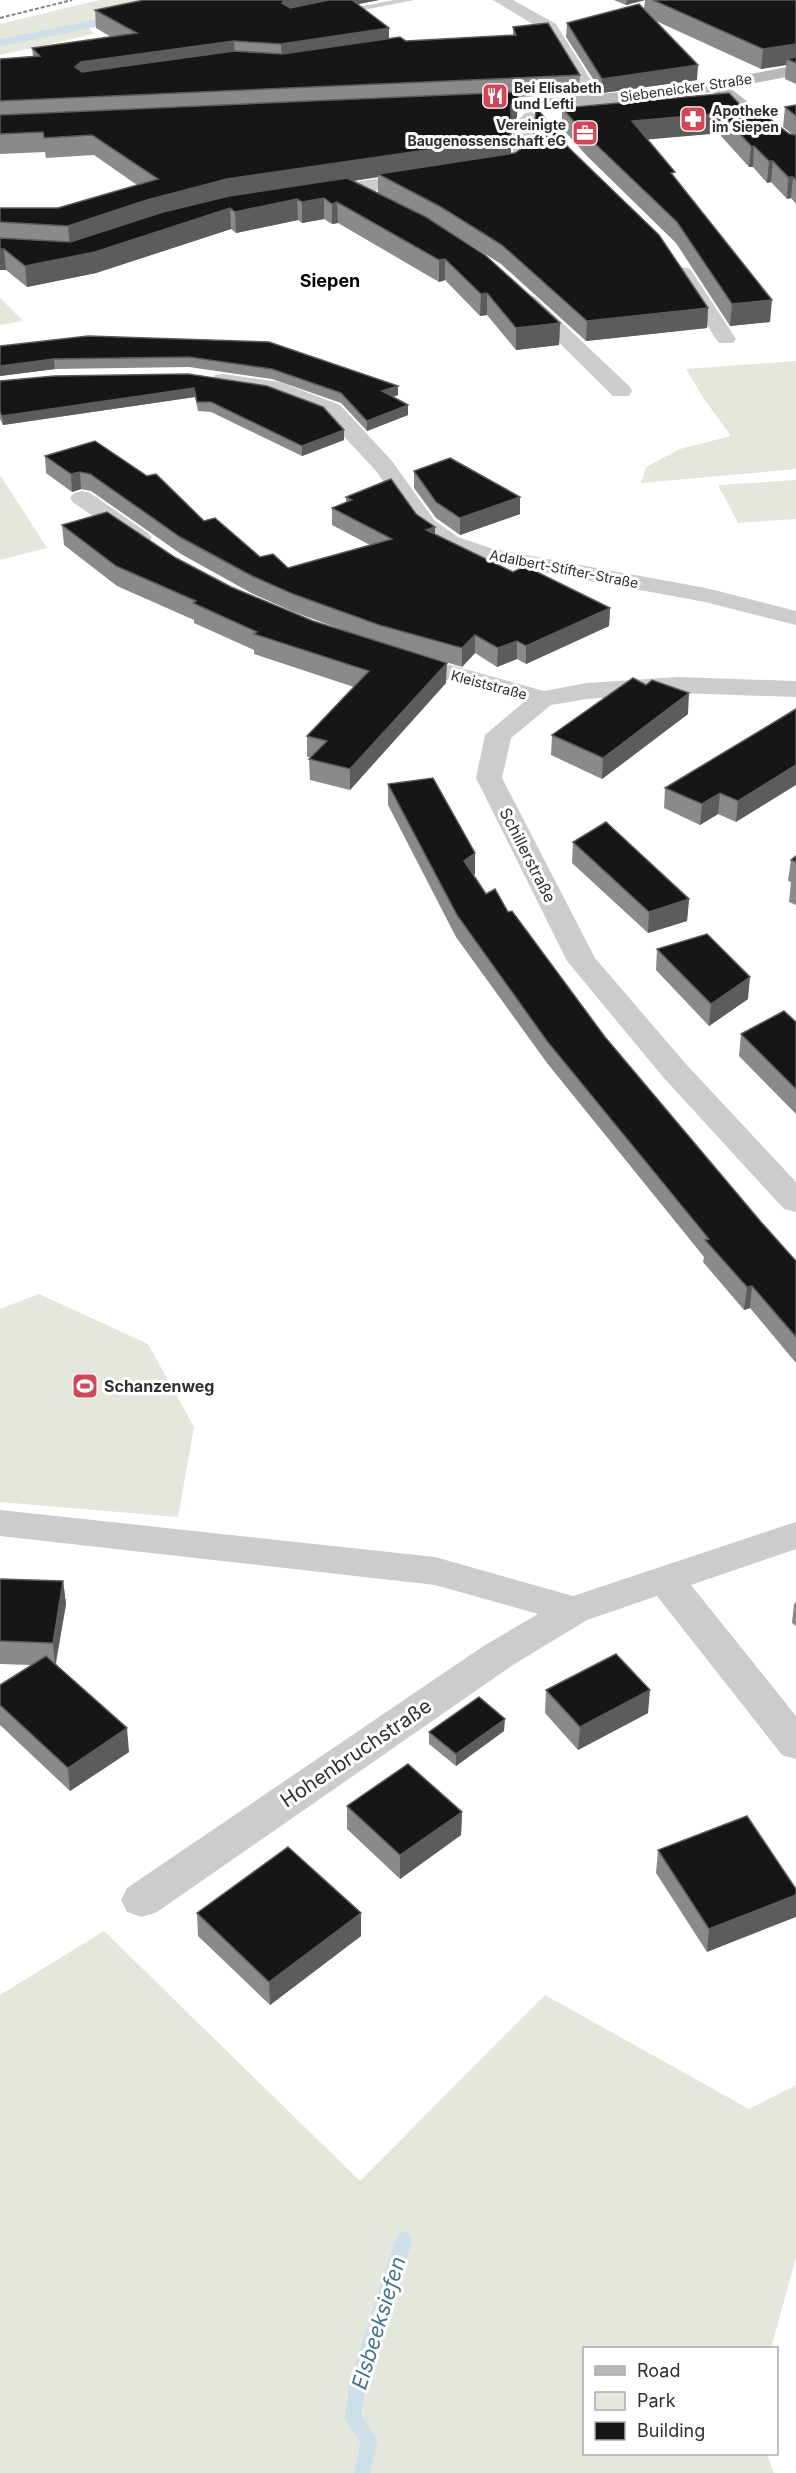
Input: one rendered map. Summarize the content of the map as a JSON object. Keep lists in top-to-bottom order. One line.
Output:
{"streets":{"main road":["Siebeneicker Straße"],"street":["Adalbert-Stifter-Straße","Kleiststraße","Schillerstraße","Hohenbruchstraße"]},"crossings":[["Kleiststraße","Schillerstraße"]],"districts":["Siepen"],"water":["Elsbeeksiefen"],"places":{"restaurant":["Bei Elisabeth und Lefti"],"pharmacy":["Apotheke im Siepen"],"office":["Vereinigte Baugenossenschaft eG"],"sports":["Schanzenweg"]},"legend":["Road","Park","Building"]}
